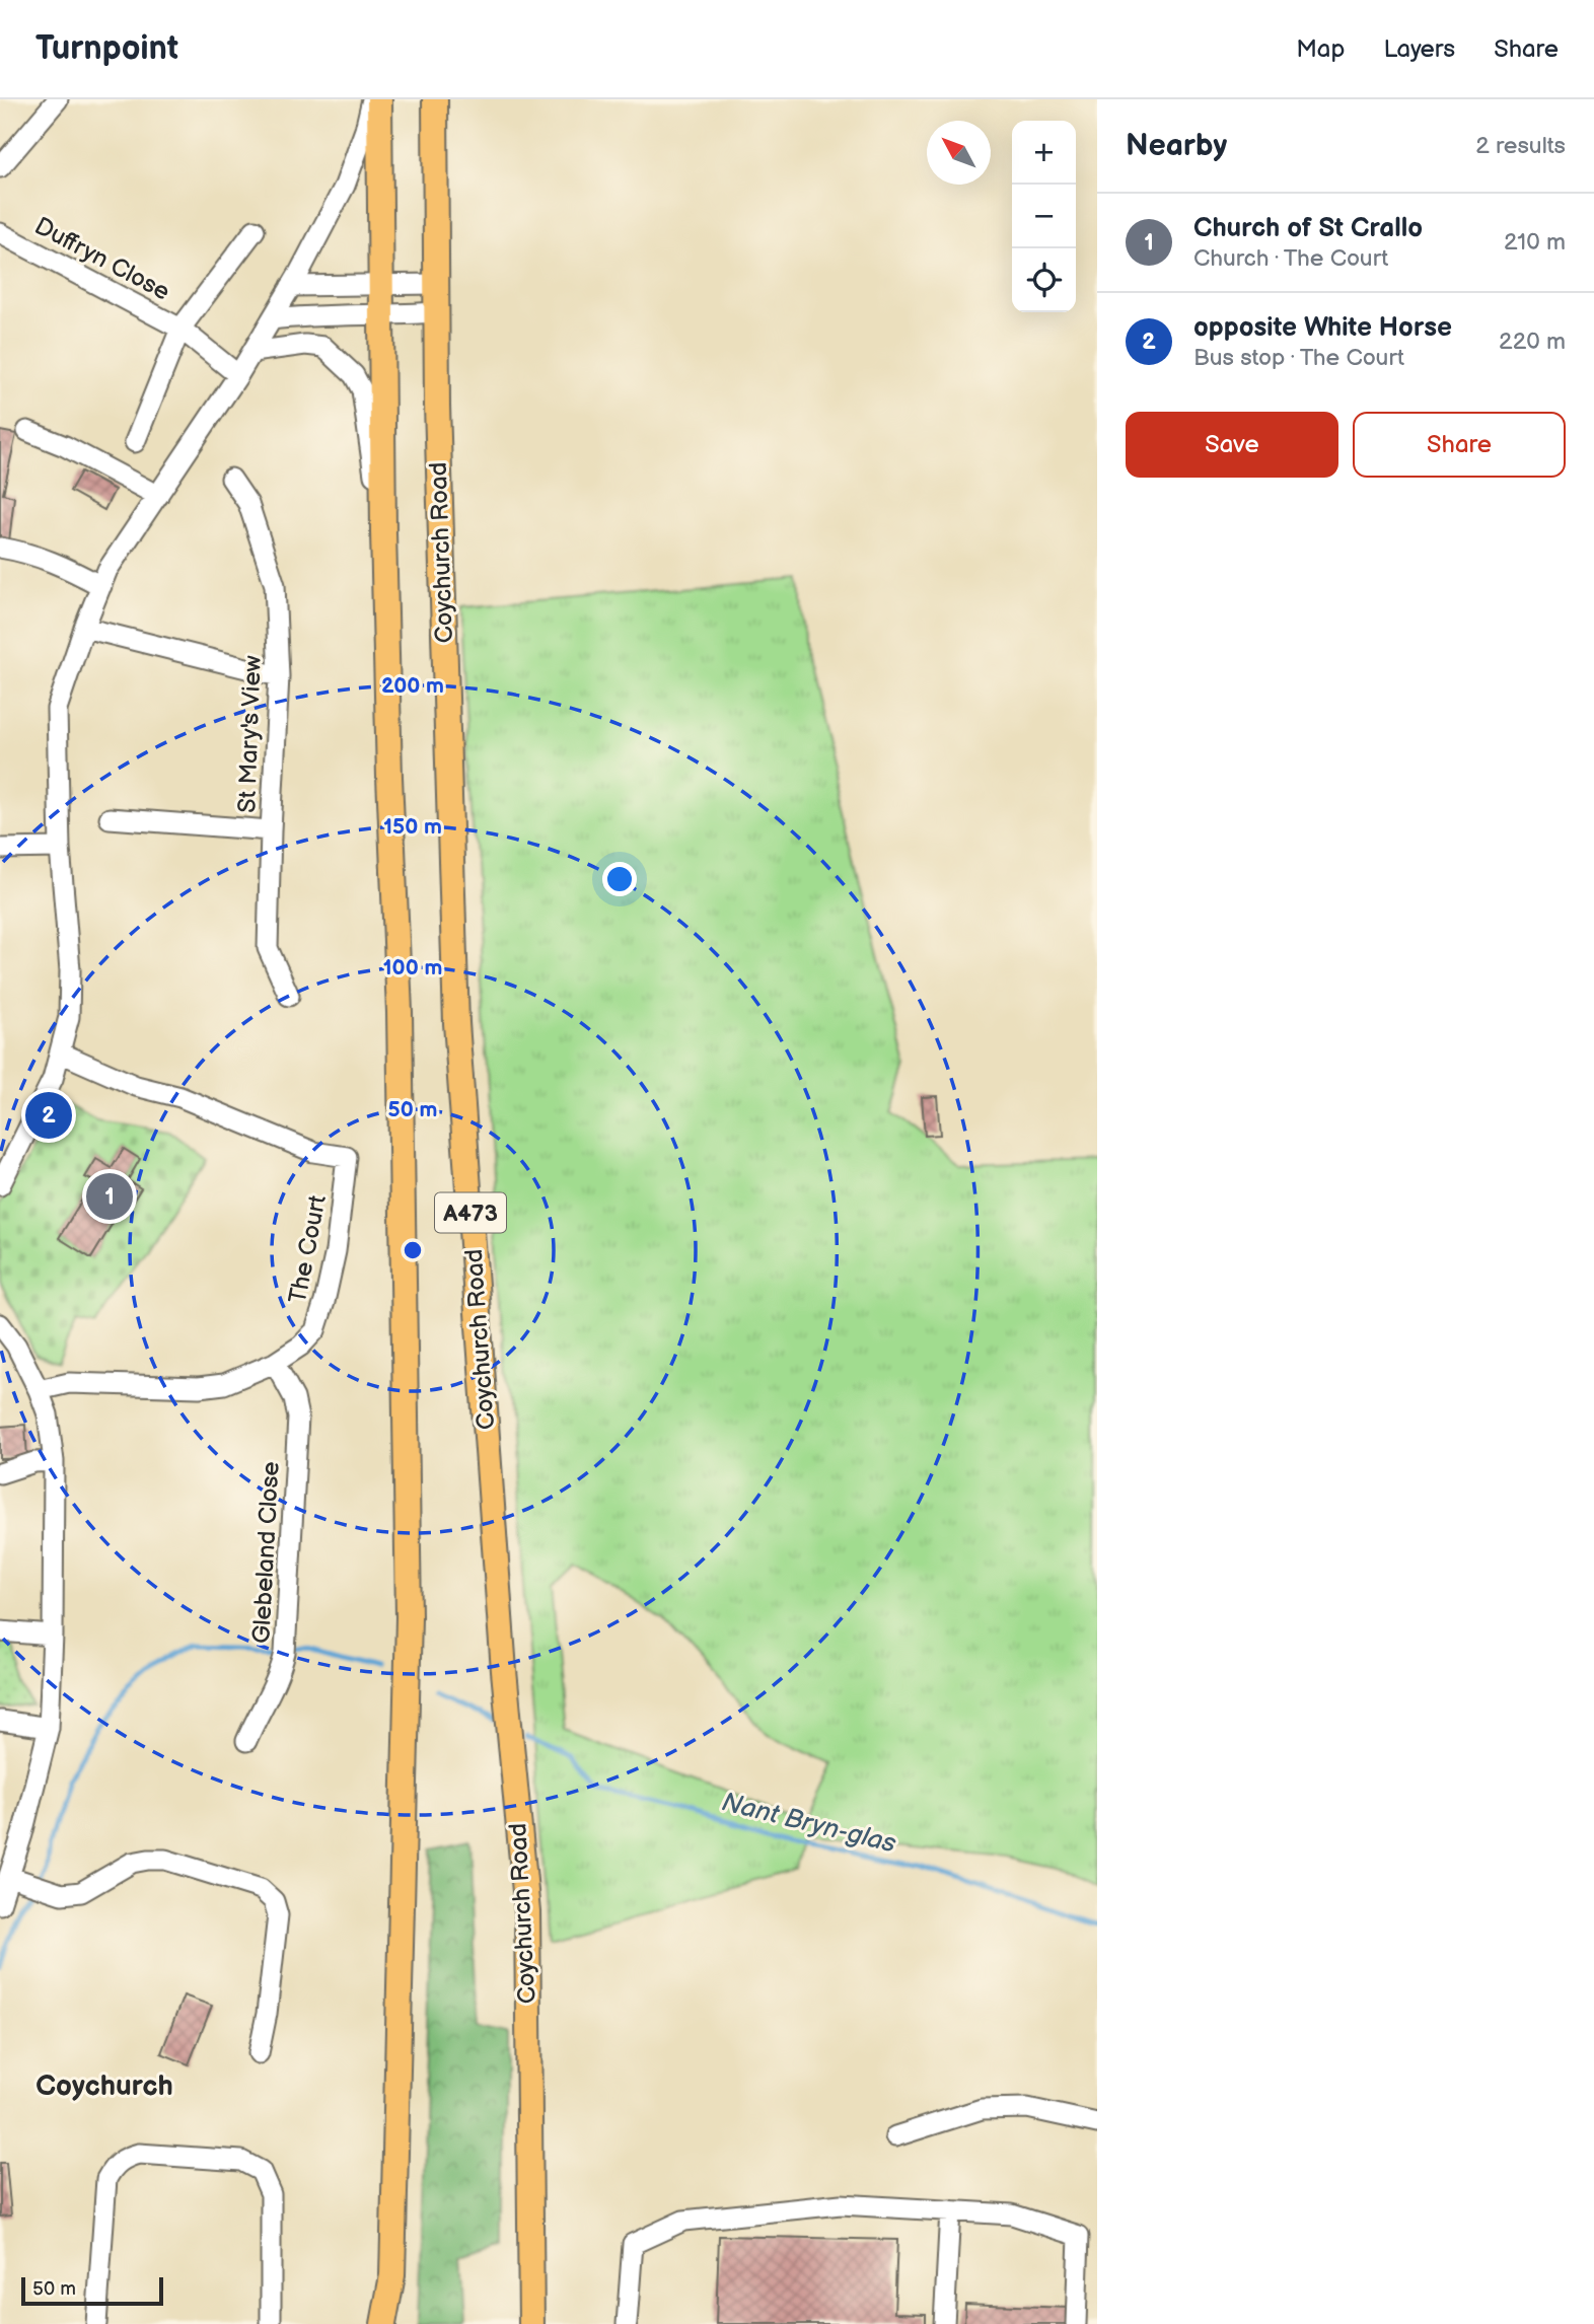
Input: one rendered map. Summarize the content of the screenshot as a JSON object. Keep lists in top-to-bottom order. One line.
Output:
{"streets":{"main road":["Coychurch Road","A473"],"street":["Duffryn Close","St Mary's View","The Court","Glebeland Close"]},"crossings":[["The Court","Glebeland Close"]],"districts":["Coychurch"],"water":["Nant Bryn-glas"],"scale_bar":"50 m","north":"top left","page":{"header":"Turnpoint","nav":["Map","Layers","Share"],"heading":["Nearby","2 results"],"map_buttons":["+","−"],"list":[{"mark":"1","name":"Church of St Crallo","note":"Church · The Court","value":"210 m"},{"mark":"2","name":"opposite White Horse","note":"Bus stop · The Court","value":"220 m"}],"buttons":["Save","Share"],"pins":["2","1"],"scale":"50 m"},"rings":["200 m","150 m","100 m","50 m"]}
